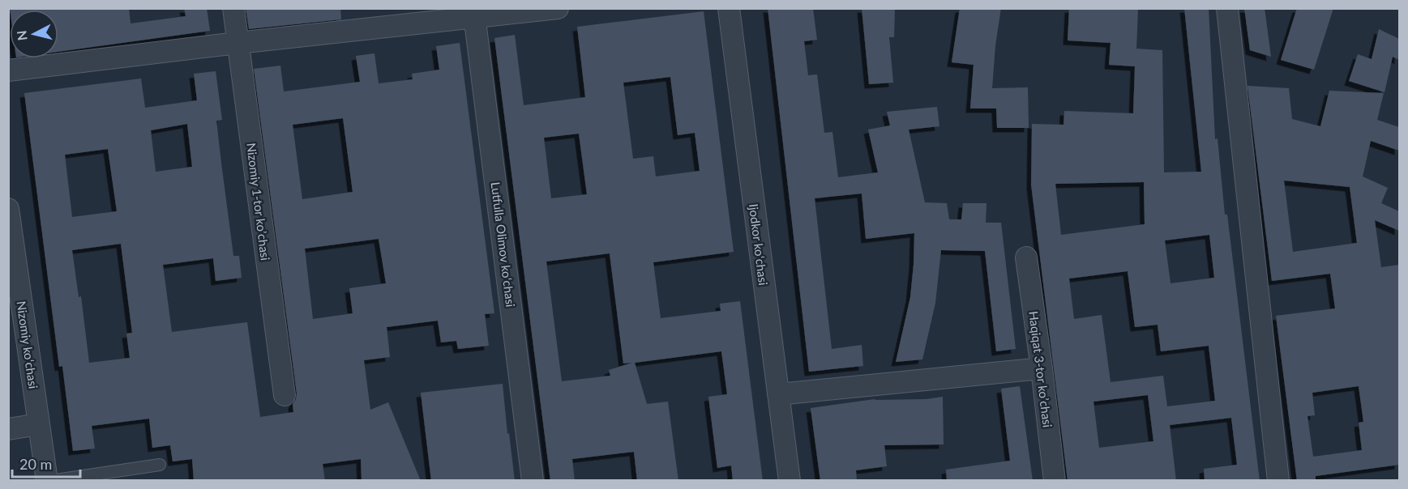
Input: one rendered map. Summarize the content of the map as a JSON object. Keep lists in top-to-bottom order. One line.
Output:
{"streets":{"street":["Nizomiy 1-tor koʼchasi","Lutfulla Olimov koʻchasi","Ijodkor koʻchasi","Nizomiy koʻchasi","Haqiqat 3-tor koʼchasi"]},"scale_bar":"20 m","north":"left"}
